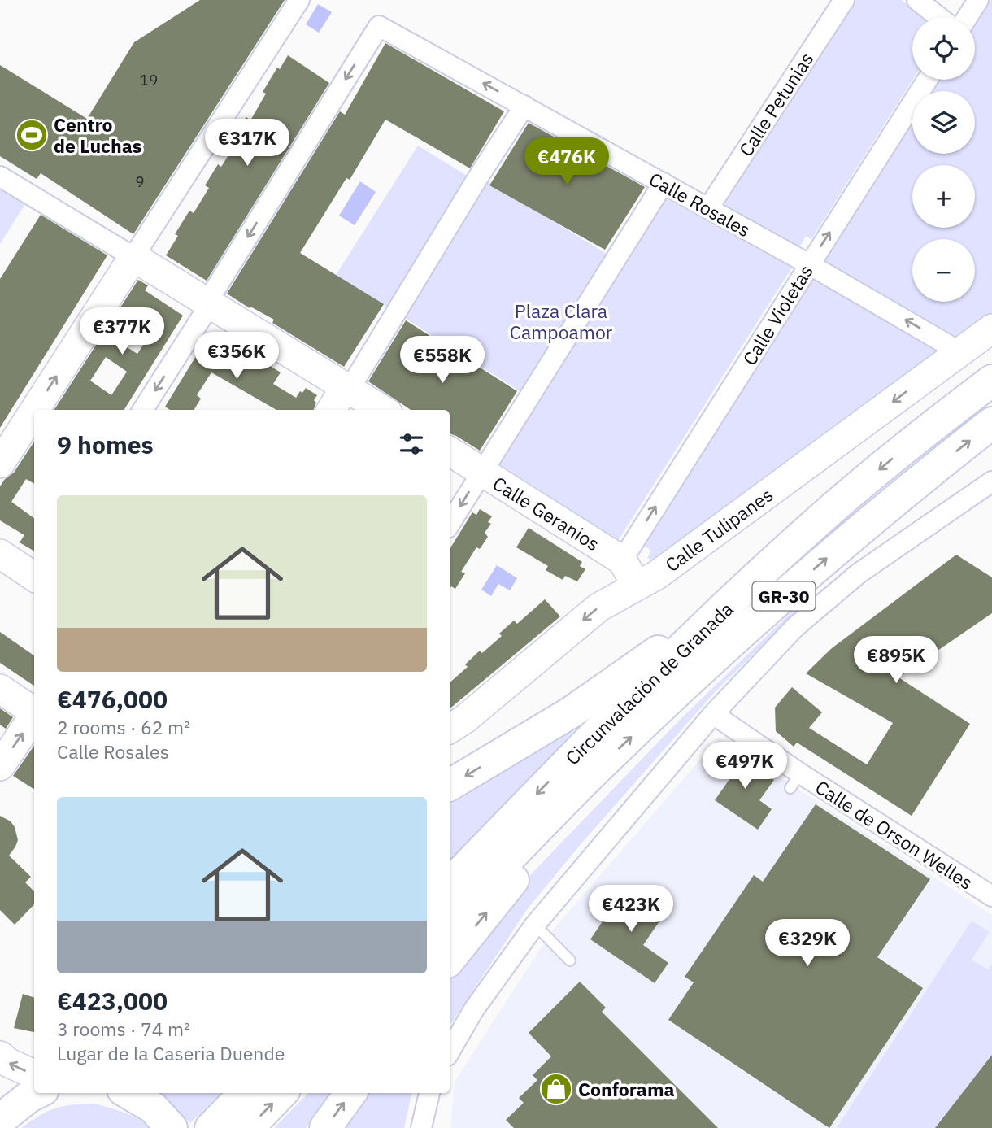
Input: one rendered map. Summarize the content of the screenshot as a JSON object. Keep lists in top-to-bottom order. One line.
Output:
{"streets":{"main road":["GR-30","Circunvalación de Granada"],"street":["Calle Petunias","Calle Rosales","Calle Violetas","Calle Geranios","Calle Tulipanes","Calle de Orson Welles"]},"crossings":[["Calle Petunias","Calle Rosales"],["Calle Rosales","Calle Violetas"],["Calle Rosales","Calle Tulipanes"],["Calle Violetas","Calle Geranios"],["Calle Geranios","Calle Tulipanes"]],"parks":["Plaza Clara Campoamor"],"places":{"sports":["Centro de Luchas"],"shop":["Conforama"]},"house_numbers":["19","9"],"page":{"map_buttons":["+","−"],"price":["€317K","€476K","€377K","€356K","€558K","€895K","€497K","€423K","€329K"],"heading":"9 homes","list":[{"name":"€476,000","note":"2 rooms · 62 m² · Calle Rosales"},{"name":"€423,000","note":"3 rooms · 74 m² · Lugar de la Caseria Duende"}]}}
